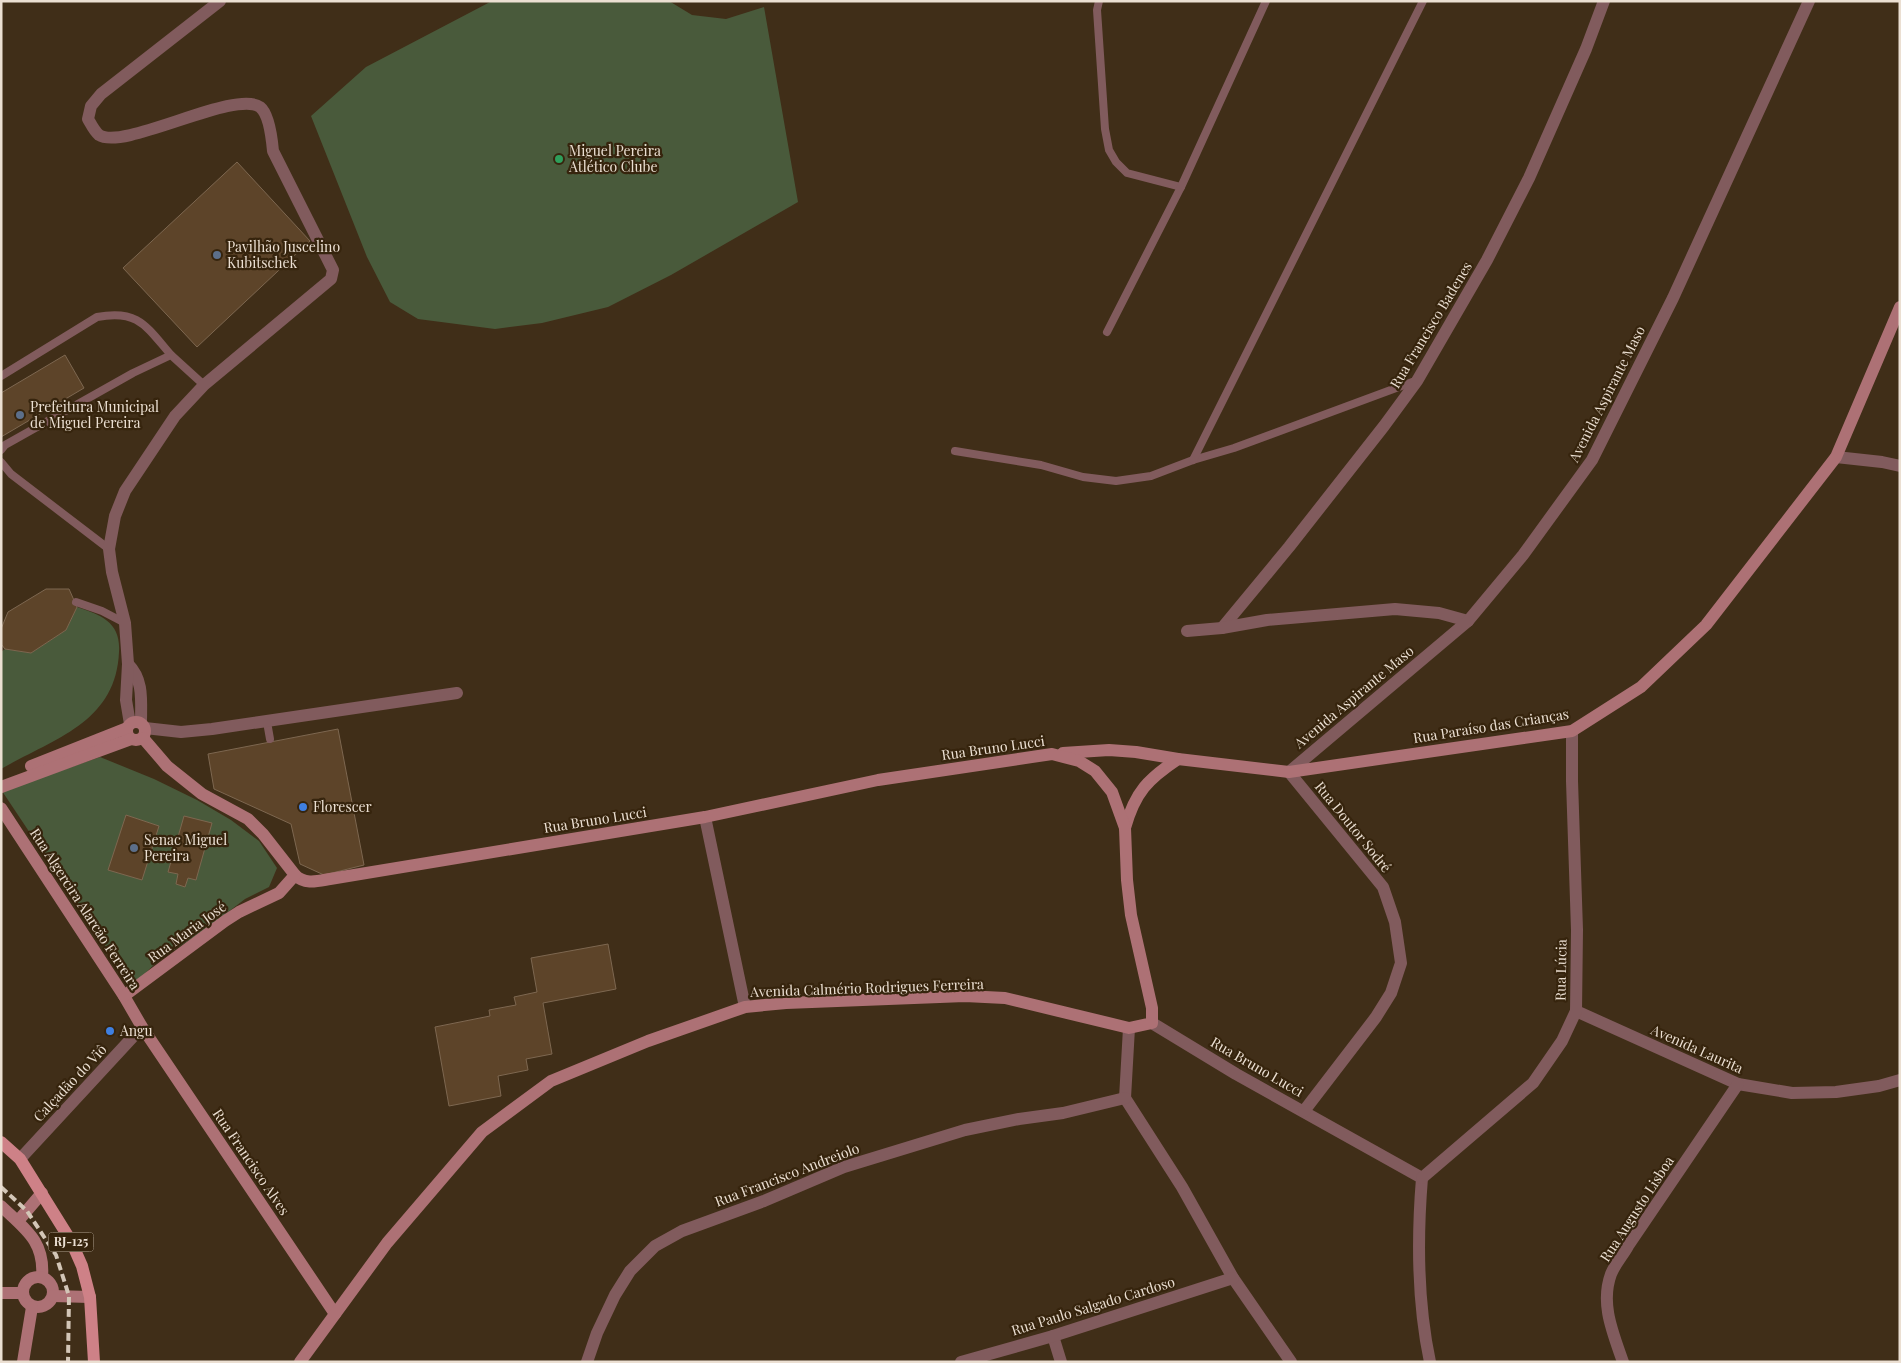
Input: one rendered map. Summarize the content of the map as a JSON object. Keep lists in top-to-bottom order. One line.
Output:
{"streets":{"main road":["RJ-125"],"street":["Rua Francisco Badenes","Avenida Aspirante Maso","Rua Paraíso das Crianças","Rua Bruno Lucci","Rua Doutor Sodré","Rua Algercira Alarcão Ferreira","Rua Maria José","Rua Lúcia","Avenida Calmério Rodrigues Ferreira","Avenida Laurita","Calçadão do Viô","Rua Francisco Alves","Rua Francisco Andreiolo","Rua Augusto Lisboa","Rua Paulo Salgado Cardoso"]},"crossings":[["Avenida Aspirante Maso","Rua Paraíso das Crianças"],["Avenida Aspirante Maso","Rua Doutor Sodré"],["Rua Paraíso das Crianças","Rua Bruno Lucci"],["Rua Paraíso das Crianças","Rua Doutor Sodré"],["Rua Paraíso das Crianças","Rua Lúcia"],["Rua Bruno Lucci","Rua Doutor Sodré"],["Rua Bruno Lucci","Rua Maria José"],["Rua Bruno Lucci","Rua Lúcia"],["Rua Bruno Lucci","Avenida Calmério Rodrigues Ferreira"],["Rua Algercira Alarcão Ferreira","Rua Maria José"],["Rua Algercira Alarcão Ferreira","Calçadão do Viô"],["Rua Algercira Alarcão Ferreira","Rua Francisco Alves"],["Rua Lúcia","Avenida Laurita"],["Avenida Calmério Rodrigues Ferreira","Rua Francisco Alves"],["Avenida Laurita","Rua Augusto Lisboa"],["Calçadão do Viô","Rua Francisco Alves"],["Calçadão do Viô","RJ-125"]],"places":["Miguel Pereira Atlético Clube","Pavilhão Juscelino Kubitschek","Prefeitura Municipal de Miguel Pereira","Florescer","Senac Miguel Pereira","Angu"]}
